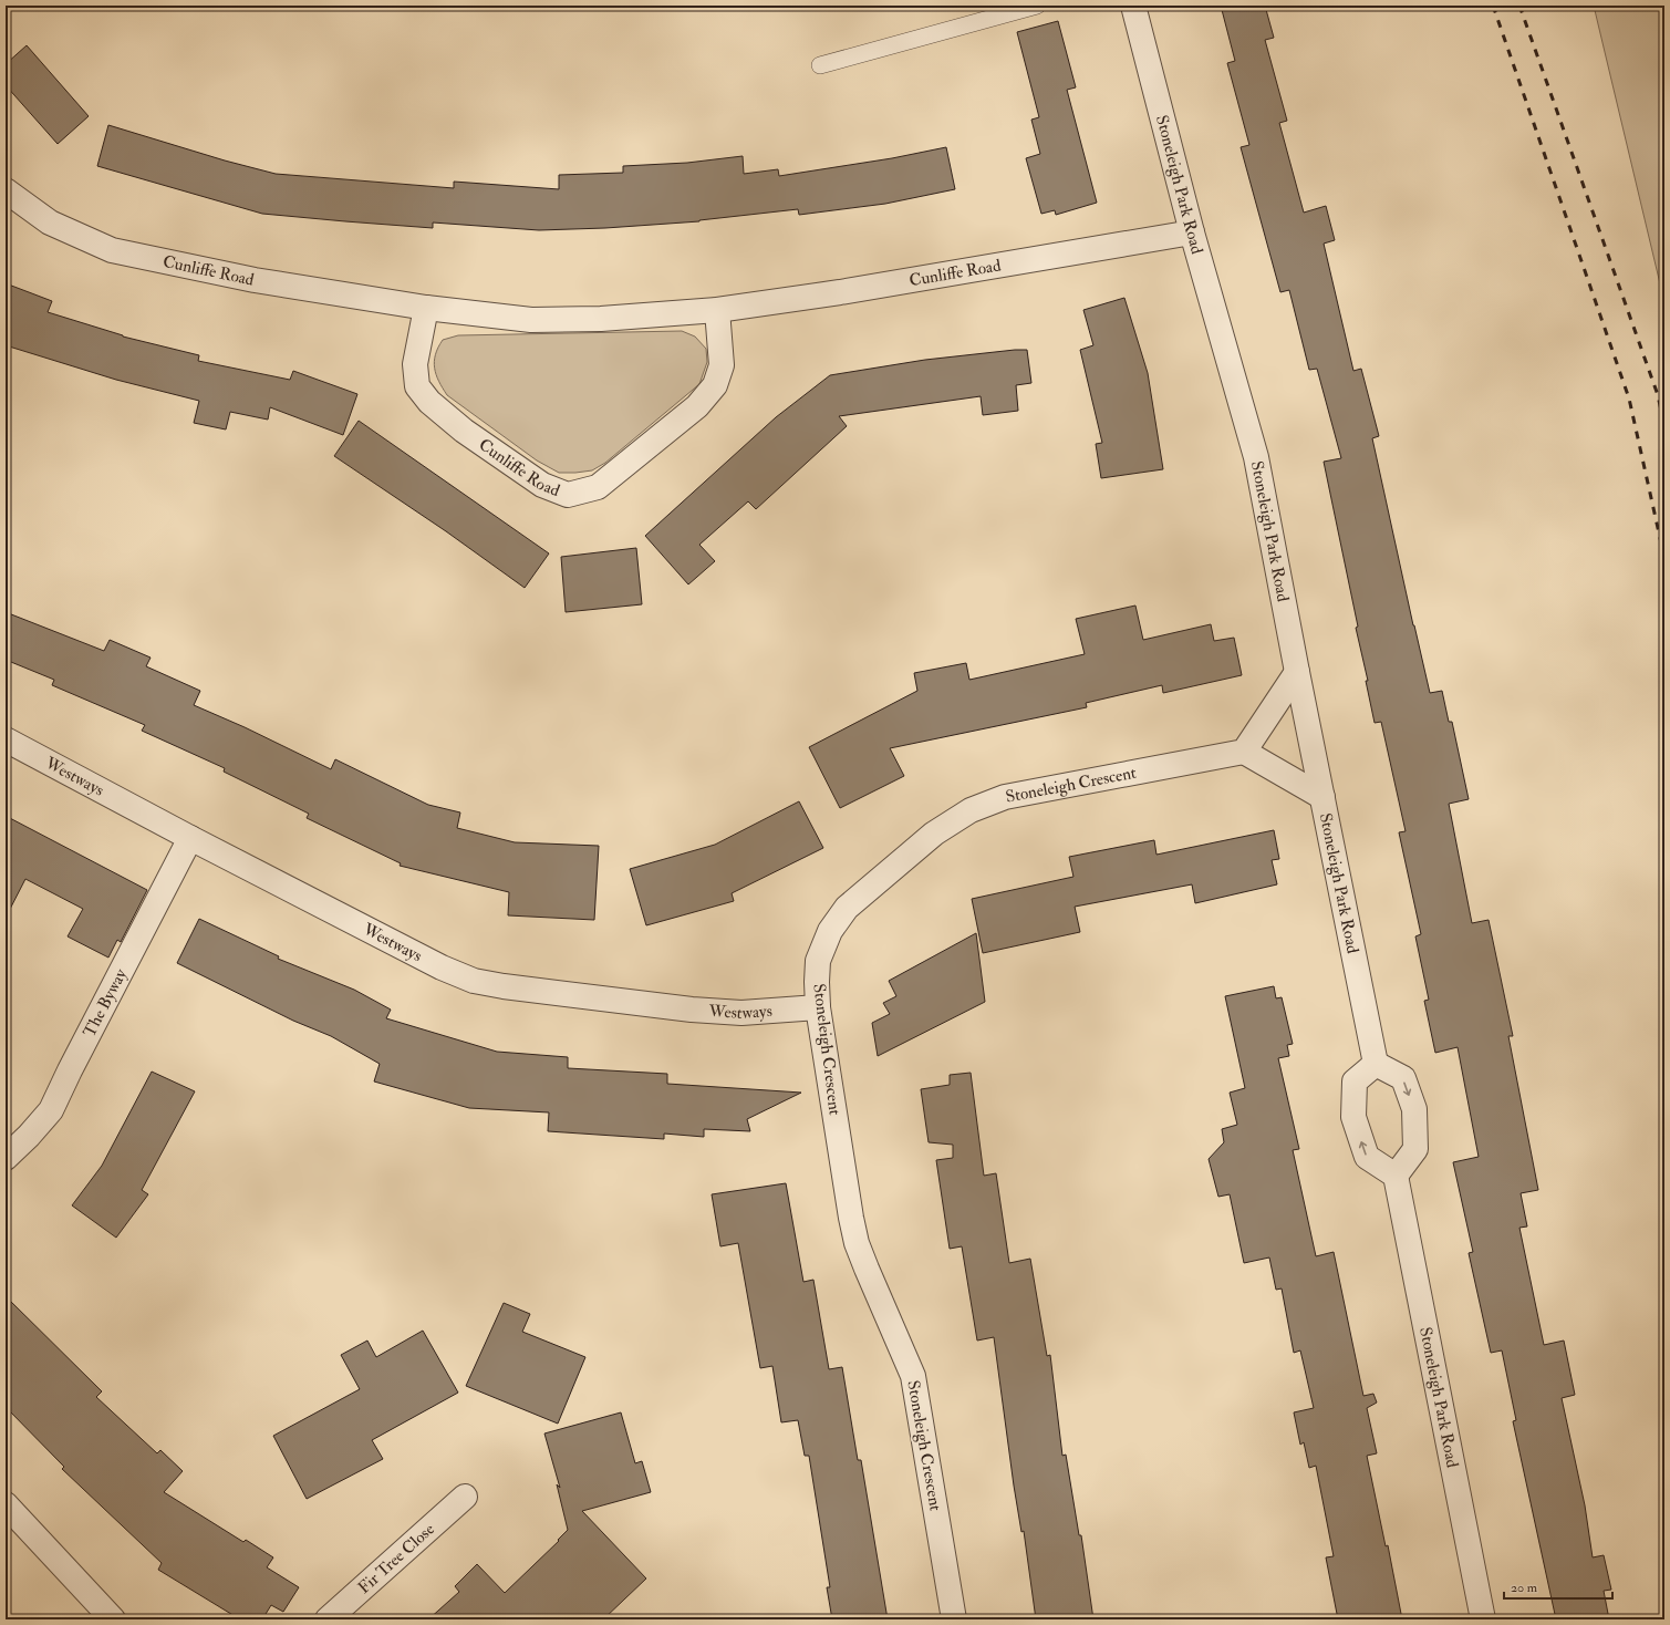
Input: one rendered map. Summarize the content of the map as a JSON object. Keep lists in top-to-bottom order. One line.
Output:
{"streets":{"street":["Stoneleigh Park Road","Cunliffe Road","Westways","Stoneleigh Crescent","The Byway","Fir Tree Close"]},"crossings":[["Stoneleigh Park Road","Cunliffe Road"],["Westways","Stoneleigh Crescent"],["Westways","The Byway"]],"scale_bar":"20 m"}
